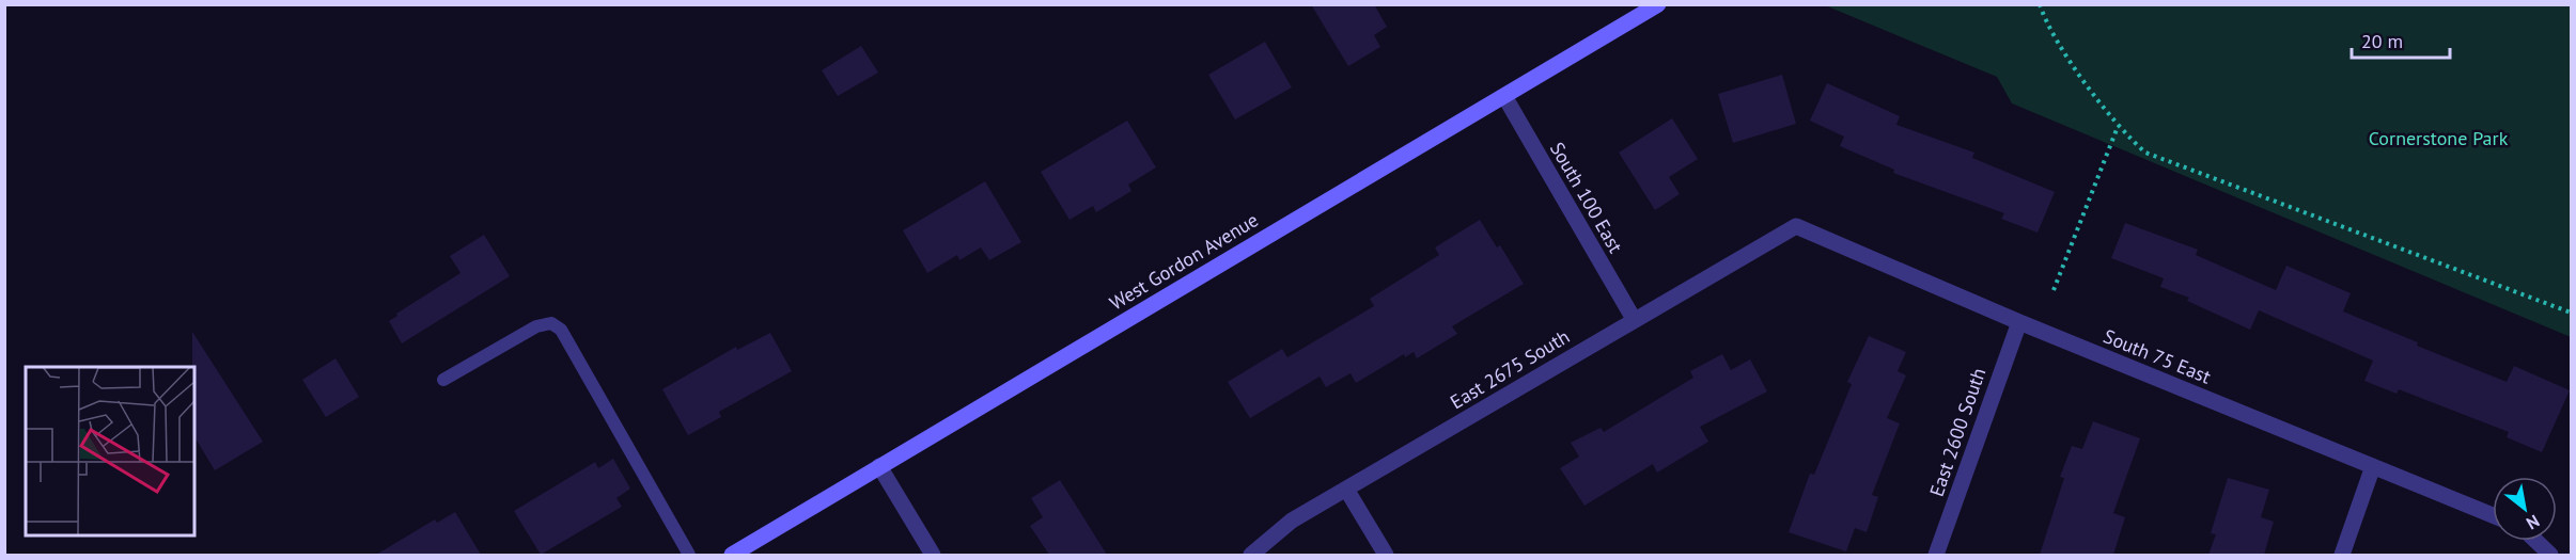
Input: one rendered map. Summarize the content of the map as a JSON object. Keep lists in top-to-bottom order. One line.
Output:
{"streets":{"main road":["West Gordon Avenue"],"street":["South 100 East","South 75 East","East 2675 South","East 2600 South"]},"crossings":[["South 100 East","West Gordon Avenue"],["South 100 East","East 2675 South"],["South 75 East","East 2675 South"],["South 75 East","East 2600 South"]],"parks":["Cornerstone Park"],"scale_bar":"20 m","north":"bottom right"}
